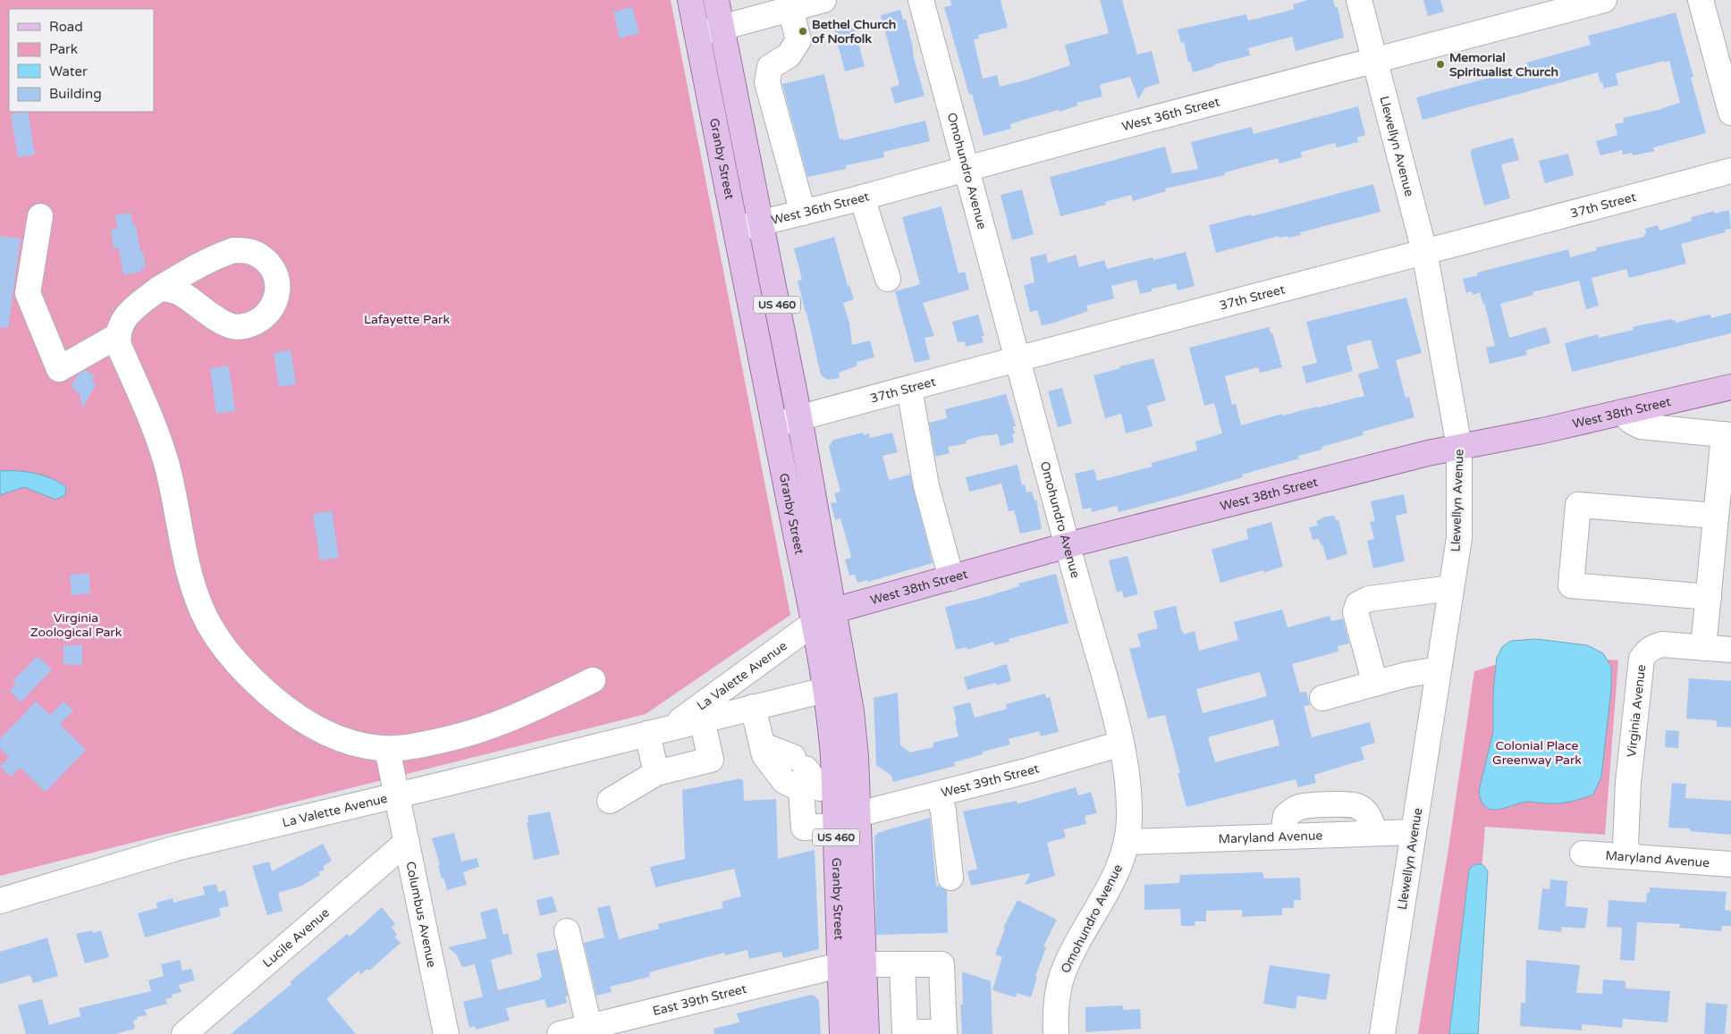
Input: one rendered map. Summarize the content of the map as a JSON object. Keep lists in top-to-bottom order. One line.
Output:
{"streets":{"main road":["Granby Street","US 460","West 38th Street"],"street":["West 36th Street","Llewellyn Avenue","Omohundro Avenue","37th Street","La Valette Avenue","Virginia Avenue","West 39th Street","Maryland Avenue","Columbus Avenue","Lucile Avenue","East 39th Street"]},"crossings":[["West 36th Street","Llewellyn Avenue"],["West 36th Street","Granby Street"],["West 36th Street","Omohundro Avenue"],["Llewellyn Avenue","37th Street"],["Llewellyn Avenue","West 38th Street"],["Llewellyn Avenue","Maryland Avenue"],["Granby Street","37th Street"],["Granby Street","West 38th Street"],["Granby Street","La Valette Avenue"],["Granby Street","West 39th Street"],["Granby Street","East 39th Street"],["Omohundro Avenue","37th Street"],["Omohundro Avenue","West 38th Street"],["Omohundro Avenue","West 39th Street"],["Omohundro Avenue","Maryland Avenue"],["West 38th Street","La Valette Avenue"],["La Valette Avenue","Columbus Avenue"],["Virginia Avenue","Maryland Avenue"],["Columbus Avenue","Lucile Avenue"]],"parks":["Lafayette Park","Virginia Zoological Park","Colonial Place Greenway Park"],"places":["Bethel Church of Norfolk","Memorial Spiritualist Church"],"legend":["Road","Park","Water","Building"]}
